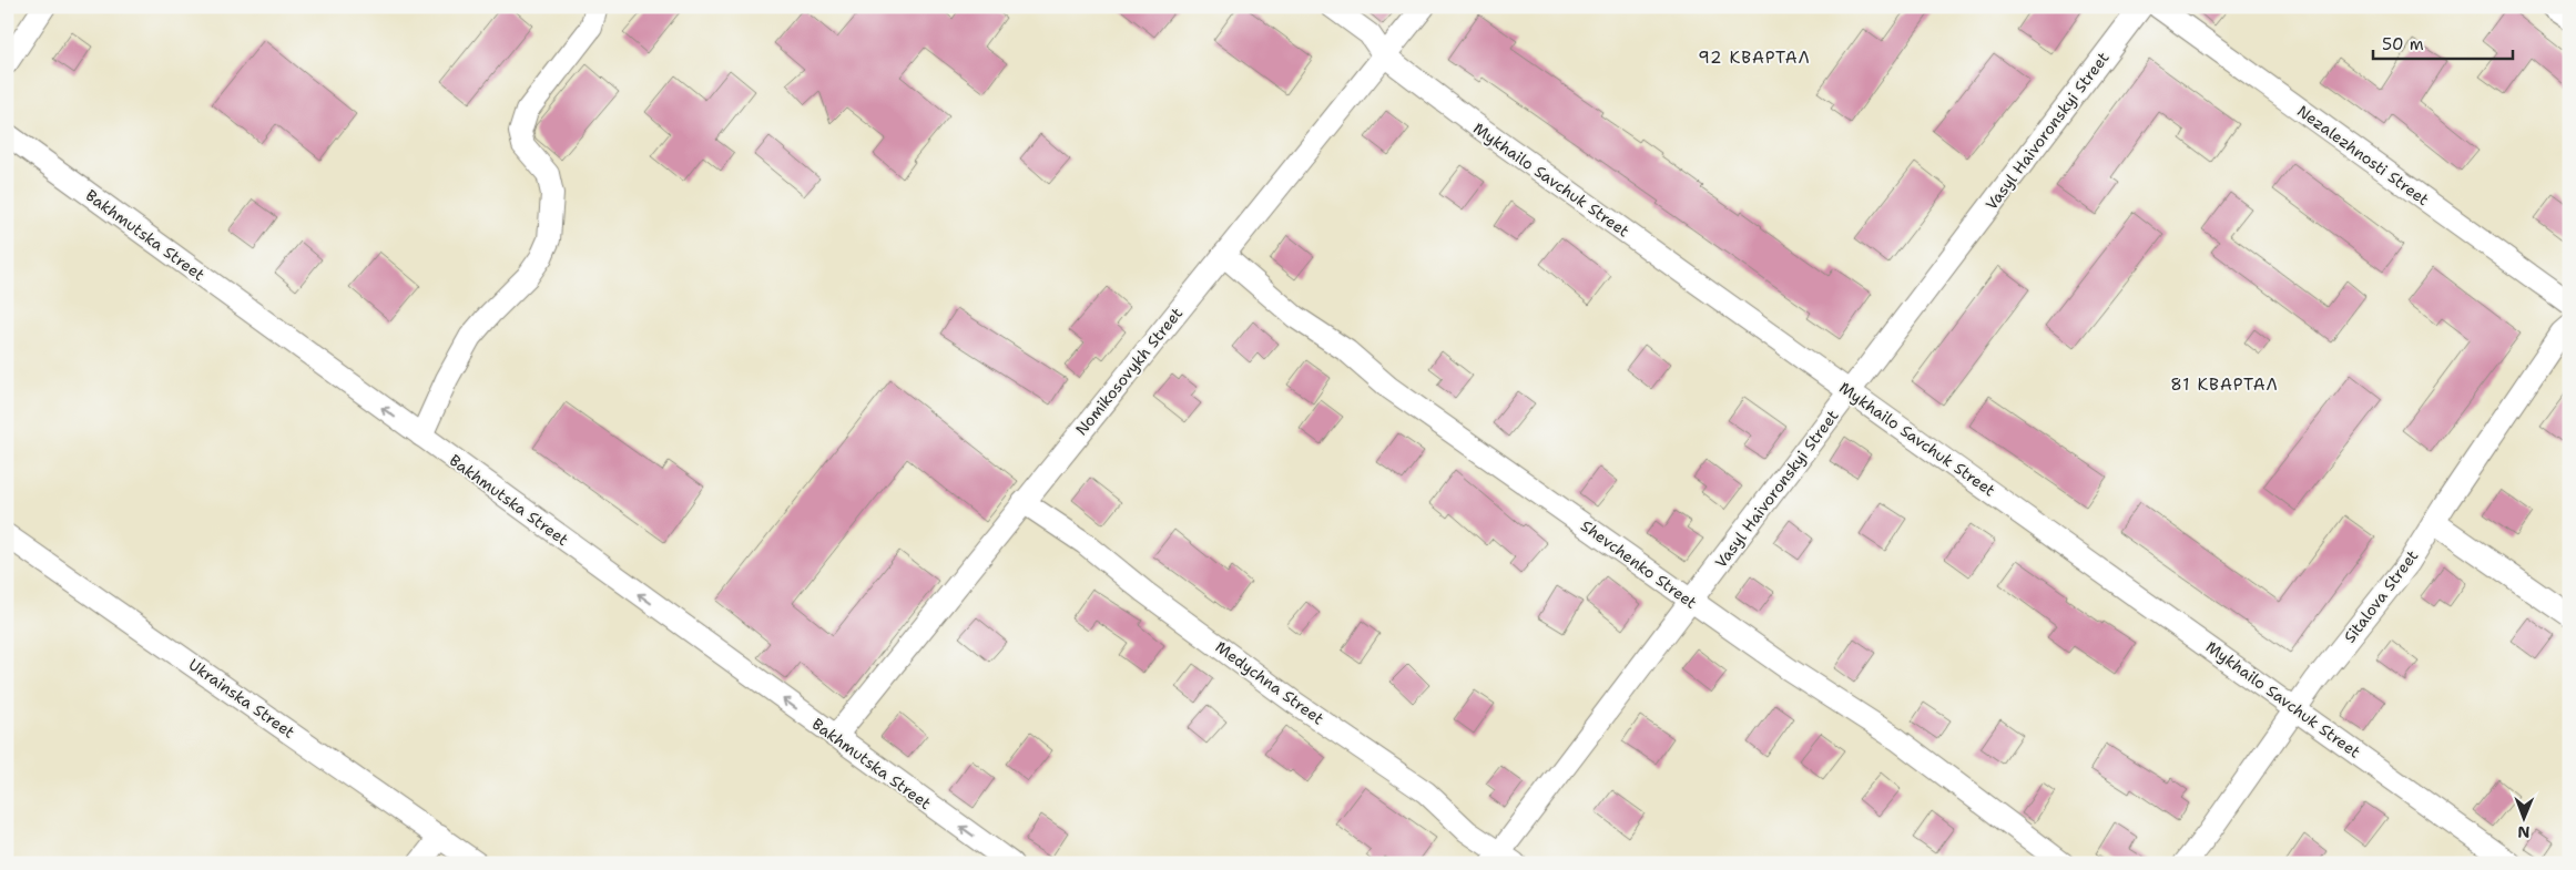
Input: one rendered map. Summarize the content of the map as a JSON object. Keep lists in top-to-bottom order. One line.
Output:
{"streets":{"street":["Vasyl Haivoronskyi Street","Nezalezhnosti Street","Mykhailo Savchuk Street","Bakhmutska Street","Nomikosovykh Street","Shevchenko Street","Sitalova Street","Medychna Street","Ukrainska Street"]},"crossings":[["Vasyl Haivoronskyi Street","Mykhailo Savchuk Street"],["Vasyl Haivoronskyi Street","Shevchenko Street"],["Vasyl Haivoronskyi Street","Medychna Street"],["Mykhailo Savchuk Street","Nomikosovykh Street"],["Mykhailo Savchuk Street","Sitalova Street"],["Bakhmutska Street","Nomikosovykh Street"],["Nomikosovykh Street","Shevchenko Street"],["Nomikosovykh Street","Medychna Street"]],"one_way":["Bakhmutska Street"],"districts":["92 КВАРТАЛ","81 КВАРТАЛ"],"scale_bar":"50 m","north":"bottom"}
